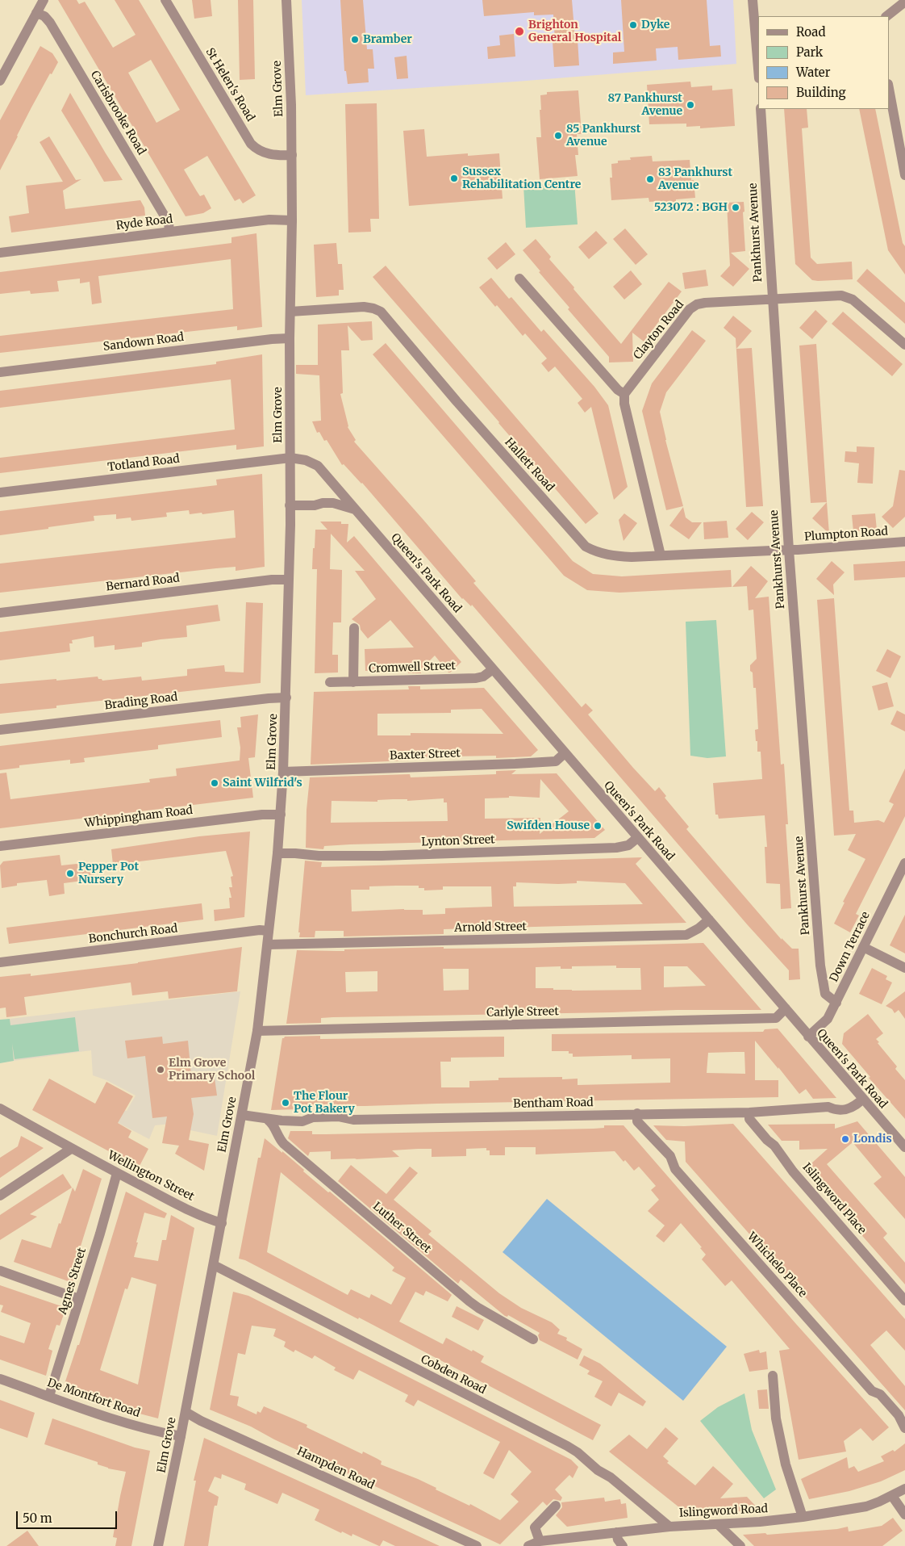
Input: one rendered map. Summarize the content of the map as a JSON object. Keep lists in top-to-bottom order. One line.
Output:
{"streets":{"street":["St Helen's Road","Elm Grove","Carisbrooke Road","Ryde Road","Pankhurst Avenue","Clayton Road","Sandown Road","Totland Road","Hallett Road","Plumpton Road","Queen's Park Road","Bernard Road","Cromwell Street","Brading Road","Baxter Street","Whippingham Road","Lynton Street","Arnold Street","Bonchurch Road","Down Terrace","Carlyle Street","Bentham Road","Wellington Street","Islingword Place","Luther Street","Whichelo Place","Agnes Street","Cobden Road","De Montfort Road","Hampden Road","Islingword Road"]},"crossings":[["St Helen's Road","Elm Grove"],["Elm Grove","Ryde Road"],["Elm Grove","Sandown Road"],["Elm Grove","Totland Road"],["Elm Grove","Hallett Road"],["Elm Grove","Queen's Park Road"],["Elm Grove","Bernard Road"],["Elm Grove","Brading Road"],["Elm Grove","Baxter Street"],["Elm Grove","Whippingham Road"],["Elm Grove","Lynton Street"],["Elm Grove","Arnold Street"],["Elm Grove","Bonchurch Road"],["Elm Grove","Carlyle Street"],["Elm Grove","Bentham Road"],["Elm Grove","Wellington Street"],["Elm Grove","Cobden Road"],["Elm Grove","De Montfort Road"],["Elm Grove","Hampden Road"],["Carisbrooke Road","Ryde Road"],["Pankhurst Avenue","Clayton Road"],["Pankhurst Avenue","Hallett Road"],["Pankhurst Avenue","Plumpton Road"],["Pankhurst Avenue","Down Terrace"],["Totland Road","Queen's Park Road"],["Hallett Road","Plumpton Road"],["Queen's Park Road","Cromwell Street"],["Queen's Park Road","Baxter Street"],["Queen's Park Road","Lynton Street"],["Queen's Park Road","Arnold Street"],["Queen's Park Road","Down Terrace"],["Queen's Park Road","Carlyle Street"],["Queen's Park Road","Bentham Road"],["Bentham Road","Islingword Place"],["Bentham Road","Luther Street"],["Bentham Road","Whichelo Place"],["Wellington Street","Agnes Street"],["Agnes Street","De Montfort Road"],["Cobden Road","Islingword Road"]],"places":["Dyke","Brighton General Hospital","Bramber","87 Pankhurst Avenue","85 Pankhurst Avenue","Sussex Rehabilitation Centre","83 Pankhurst Avenue","523072 : BGH","Saint Wilfrid's","Swifden House","Pepper Pot Nursery","Elm Grove Primary School","The Flour Pot Bakery","Londis"],"legend":["Road","Park","Water","Building"],"scale_bar":"50 m"}
